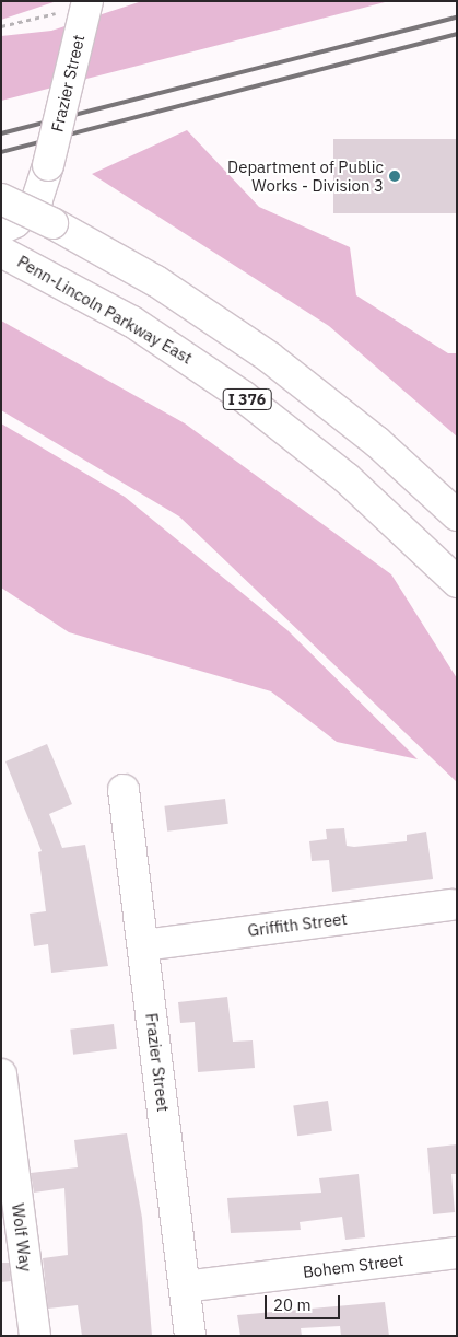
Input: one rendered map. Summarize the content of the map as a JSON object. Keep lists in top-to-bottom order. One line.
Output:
{"streets":{"main road":["Frazier Street","Penn-Lincoln Parkway East","I 376","Griffith Street","Wolf Way","Bohem Street"]},"crossings":[["Frazier Street","Penn-Lincoln Parkway East"],["Frazier Street","Griffith Street"],["Frazier Street","Bohem Street"]],"places":["Department of Public Works - Division 3"],"scale_bar":"20 m"}
